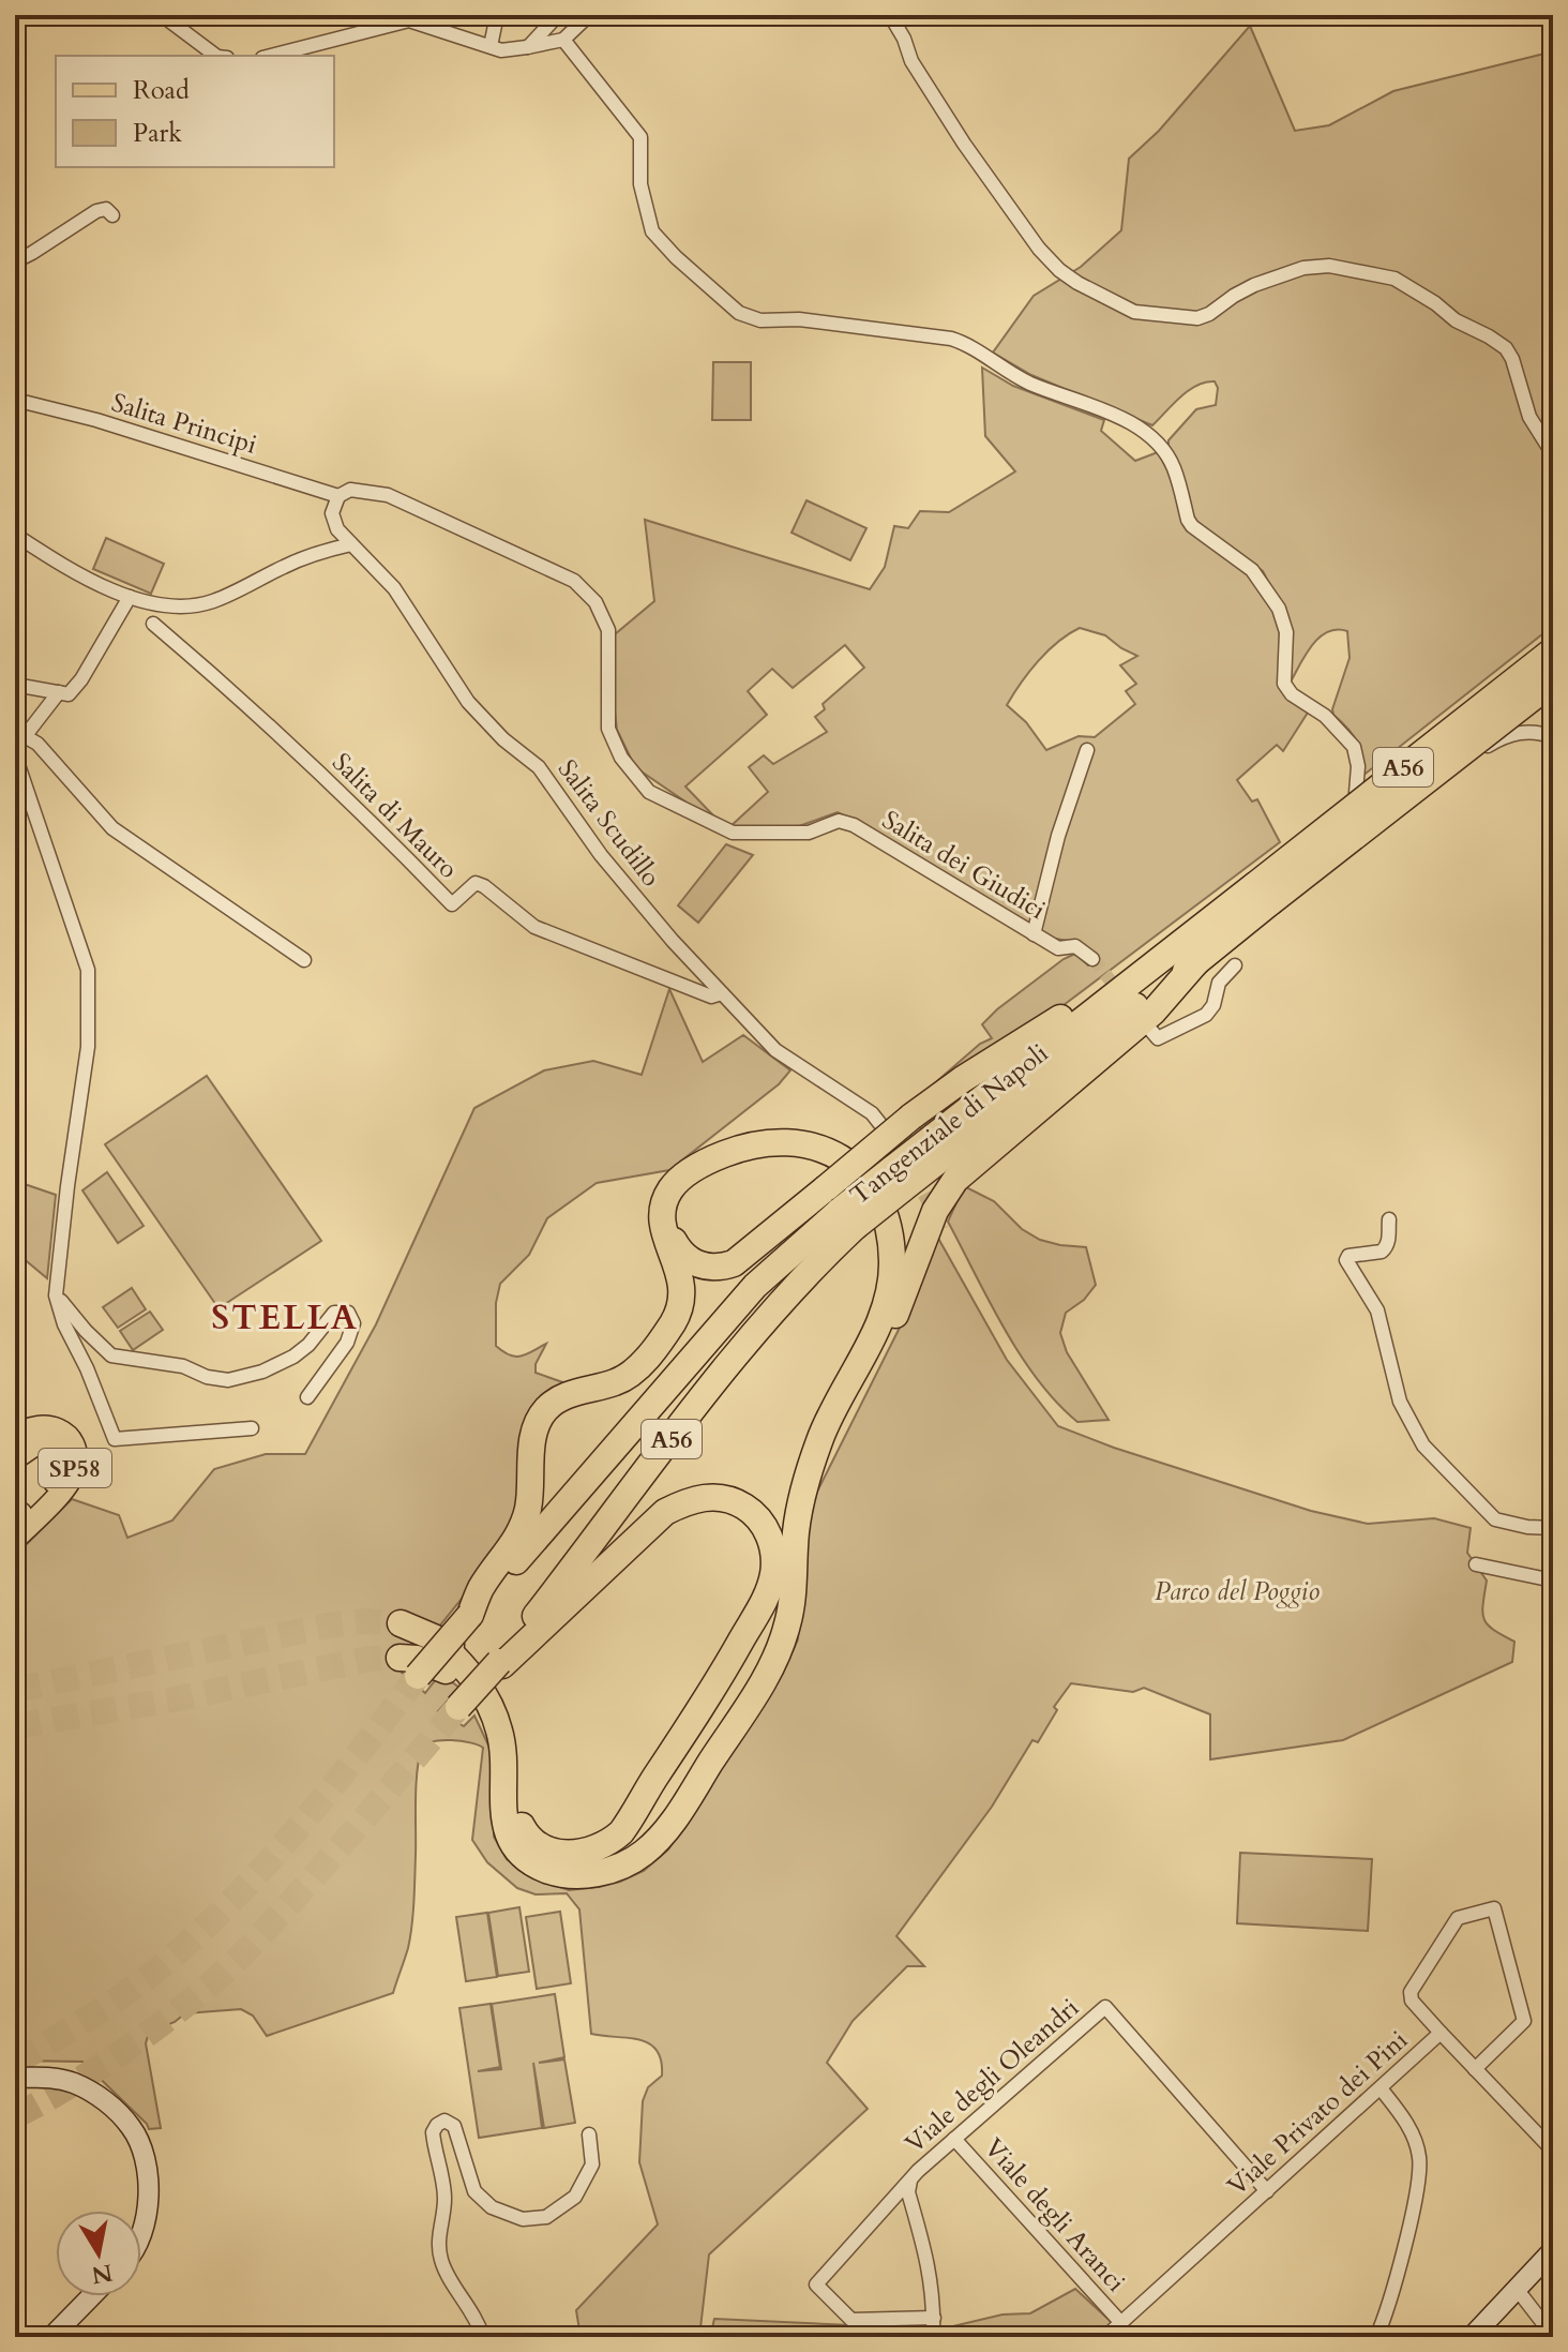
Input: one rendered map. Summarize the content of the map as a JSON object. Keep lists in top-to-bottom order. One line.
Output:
{"streets":{"highway":["A56","Tangenziale di Napoli"],"main road":["SP58"],"street":["Salita Principi","Salita di Mauro","Salita Scudillo","Salita dei Giudici","Viale degli Oleandri","Viale Privato dei Pini","Viale degli Aranci"]},"crossings":[["Salita Principi","Salita Scudillo"],["Salita Principi","Salita dei Giudici"],["Salita di Mauro","Salita Scudillo"],["Salita Scudillo","Salita dei Giudici"],["Salita Scudillo","Tangenziale di Napoli"],["Viale degli Oleandri","Viale Privato dei Pini"],["Viale degli Oleandri","Viale degli Aranci"],["Viale Privato dei Pini","Viale degli Aranci"]],"districts":["STELLA"],"parks":["Parco del Poggio"],"legend":["Road","Park"],"north":"bottom"}
